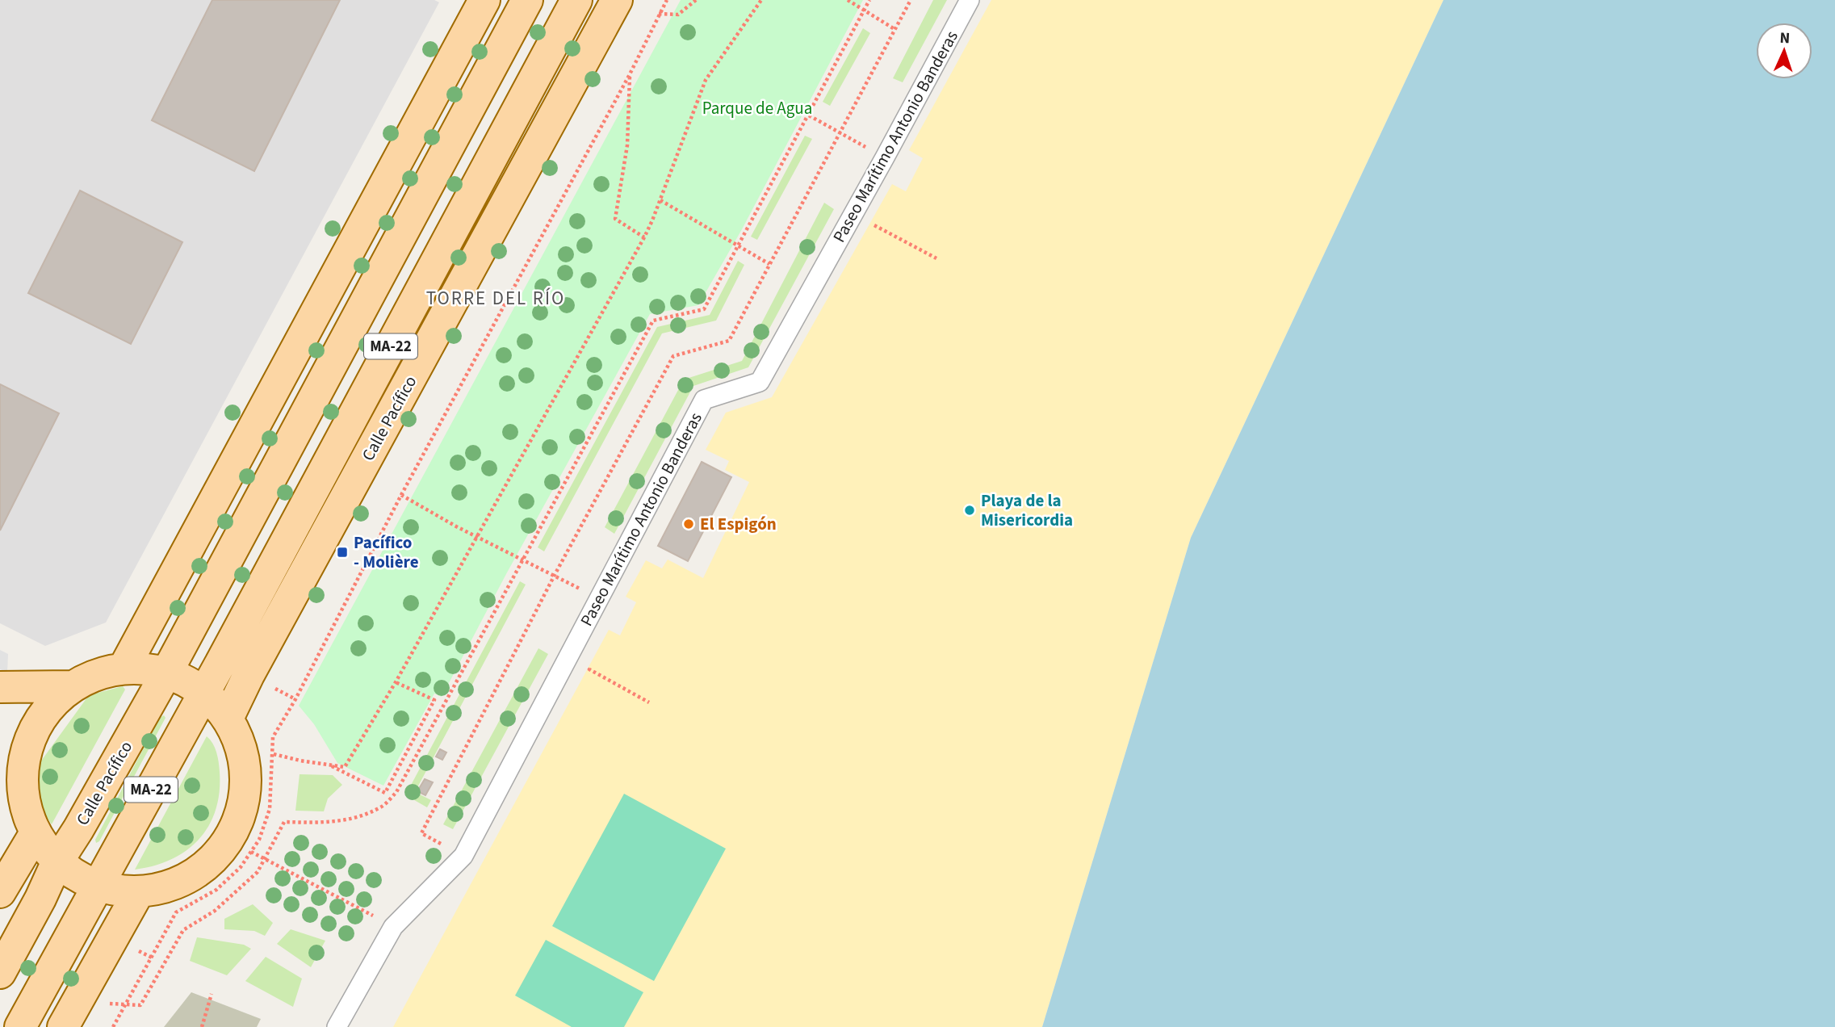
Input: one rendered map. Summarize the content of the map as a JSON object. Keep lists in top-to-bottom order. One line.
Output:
{"streets":{"main road":["MA-22","Calle Pacífico"],"street":["Paseo Marítimo Antonio Banderas"]},"districts":["TORRE DEL RÍO"],"parks":["Parque de Agua"],"places":{"other":["Playa de la Misericordia","El Espigón"],"transit":["Pacífico - Molière"]},"north":"top"}
